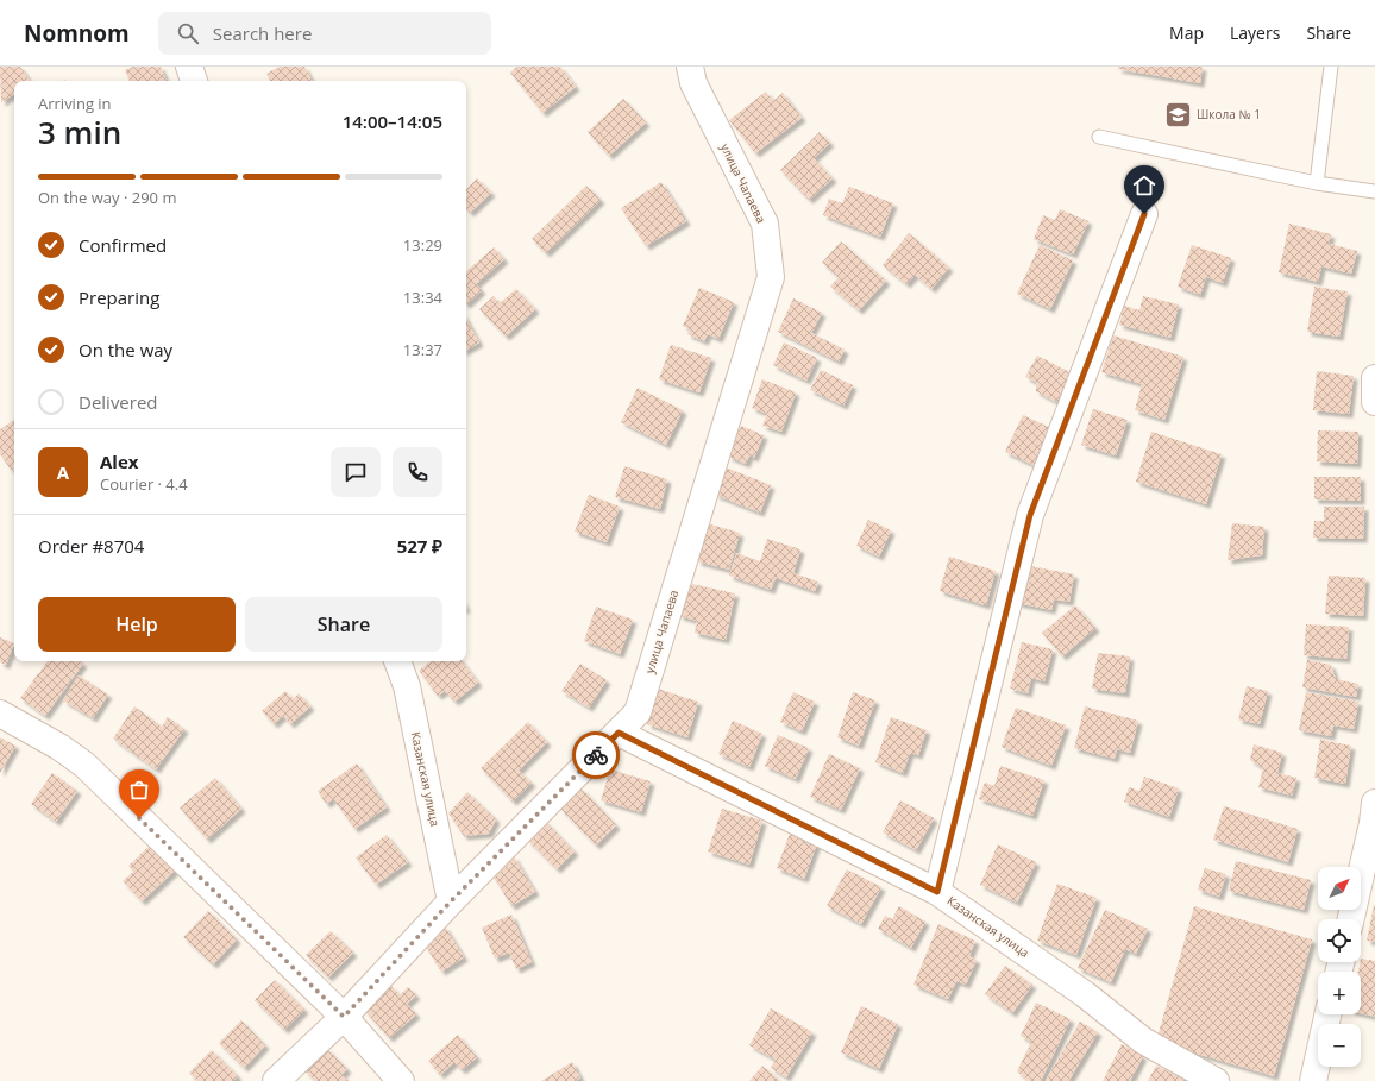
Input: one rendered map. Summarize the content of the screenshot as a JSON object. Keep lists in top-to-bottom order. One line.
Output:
{"streets":{"street":["улица Чапаева","Казанская улица"]},"crossings":[["улица Чапаева","Казанская улица"]],"places":{"school or university":["Школа № 1"]},"north":"top right","page":{"header":"Nomnom","search":"Search here","nav":["Map","Layers","Share"],"heading":["3 min","Arriving in","14:00–14:05"],"panel":["Alex","Courier · 4.4","Order #8704","527 ₽"],"bar":"On the way · 290 m","list":[["Confirmed","13:29"],["Preparing","13:34"],["On the way","13:37"],"Delivered"],"round":"A","buttons":["Help","Share"],"map_buttons":["+","−"]}}
